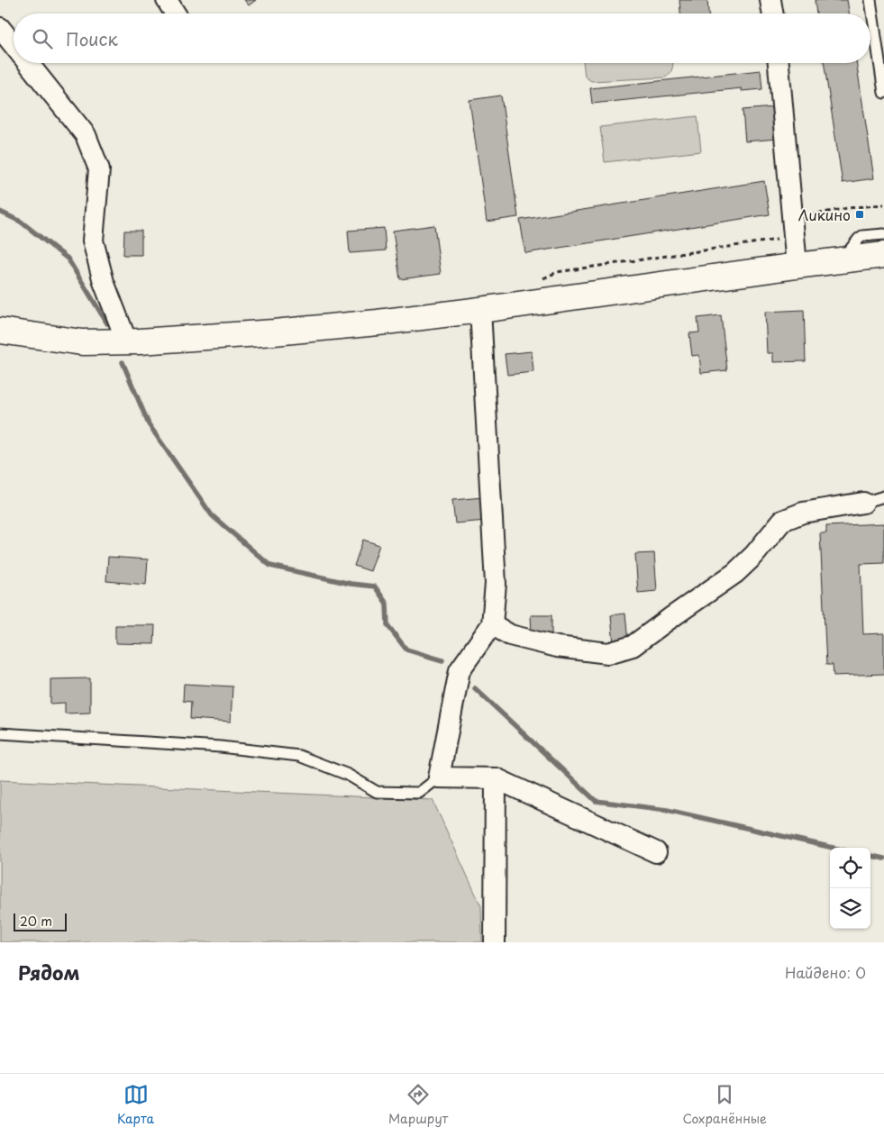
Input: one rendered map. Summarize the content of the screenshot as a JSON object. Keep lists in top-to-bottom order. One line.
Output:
{"places":{"transit":["Ликино"]},"scale_bar":"20 m","page":{"search":"Поиск","scale":"20 m","heading":["Рядом","Найдено: 0"],"nav":["Карта","Маршрут","Сохранённые"]}}
